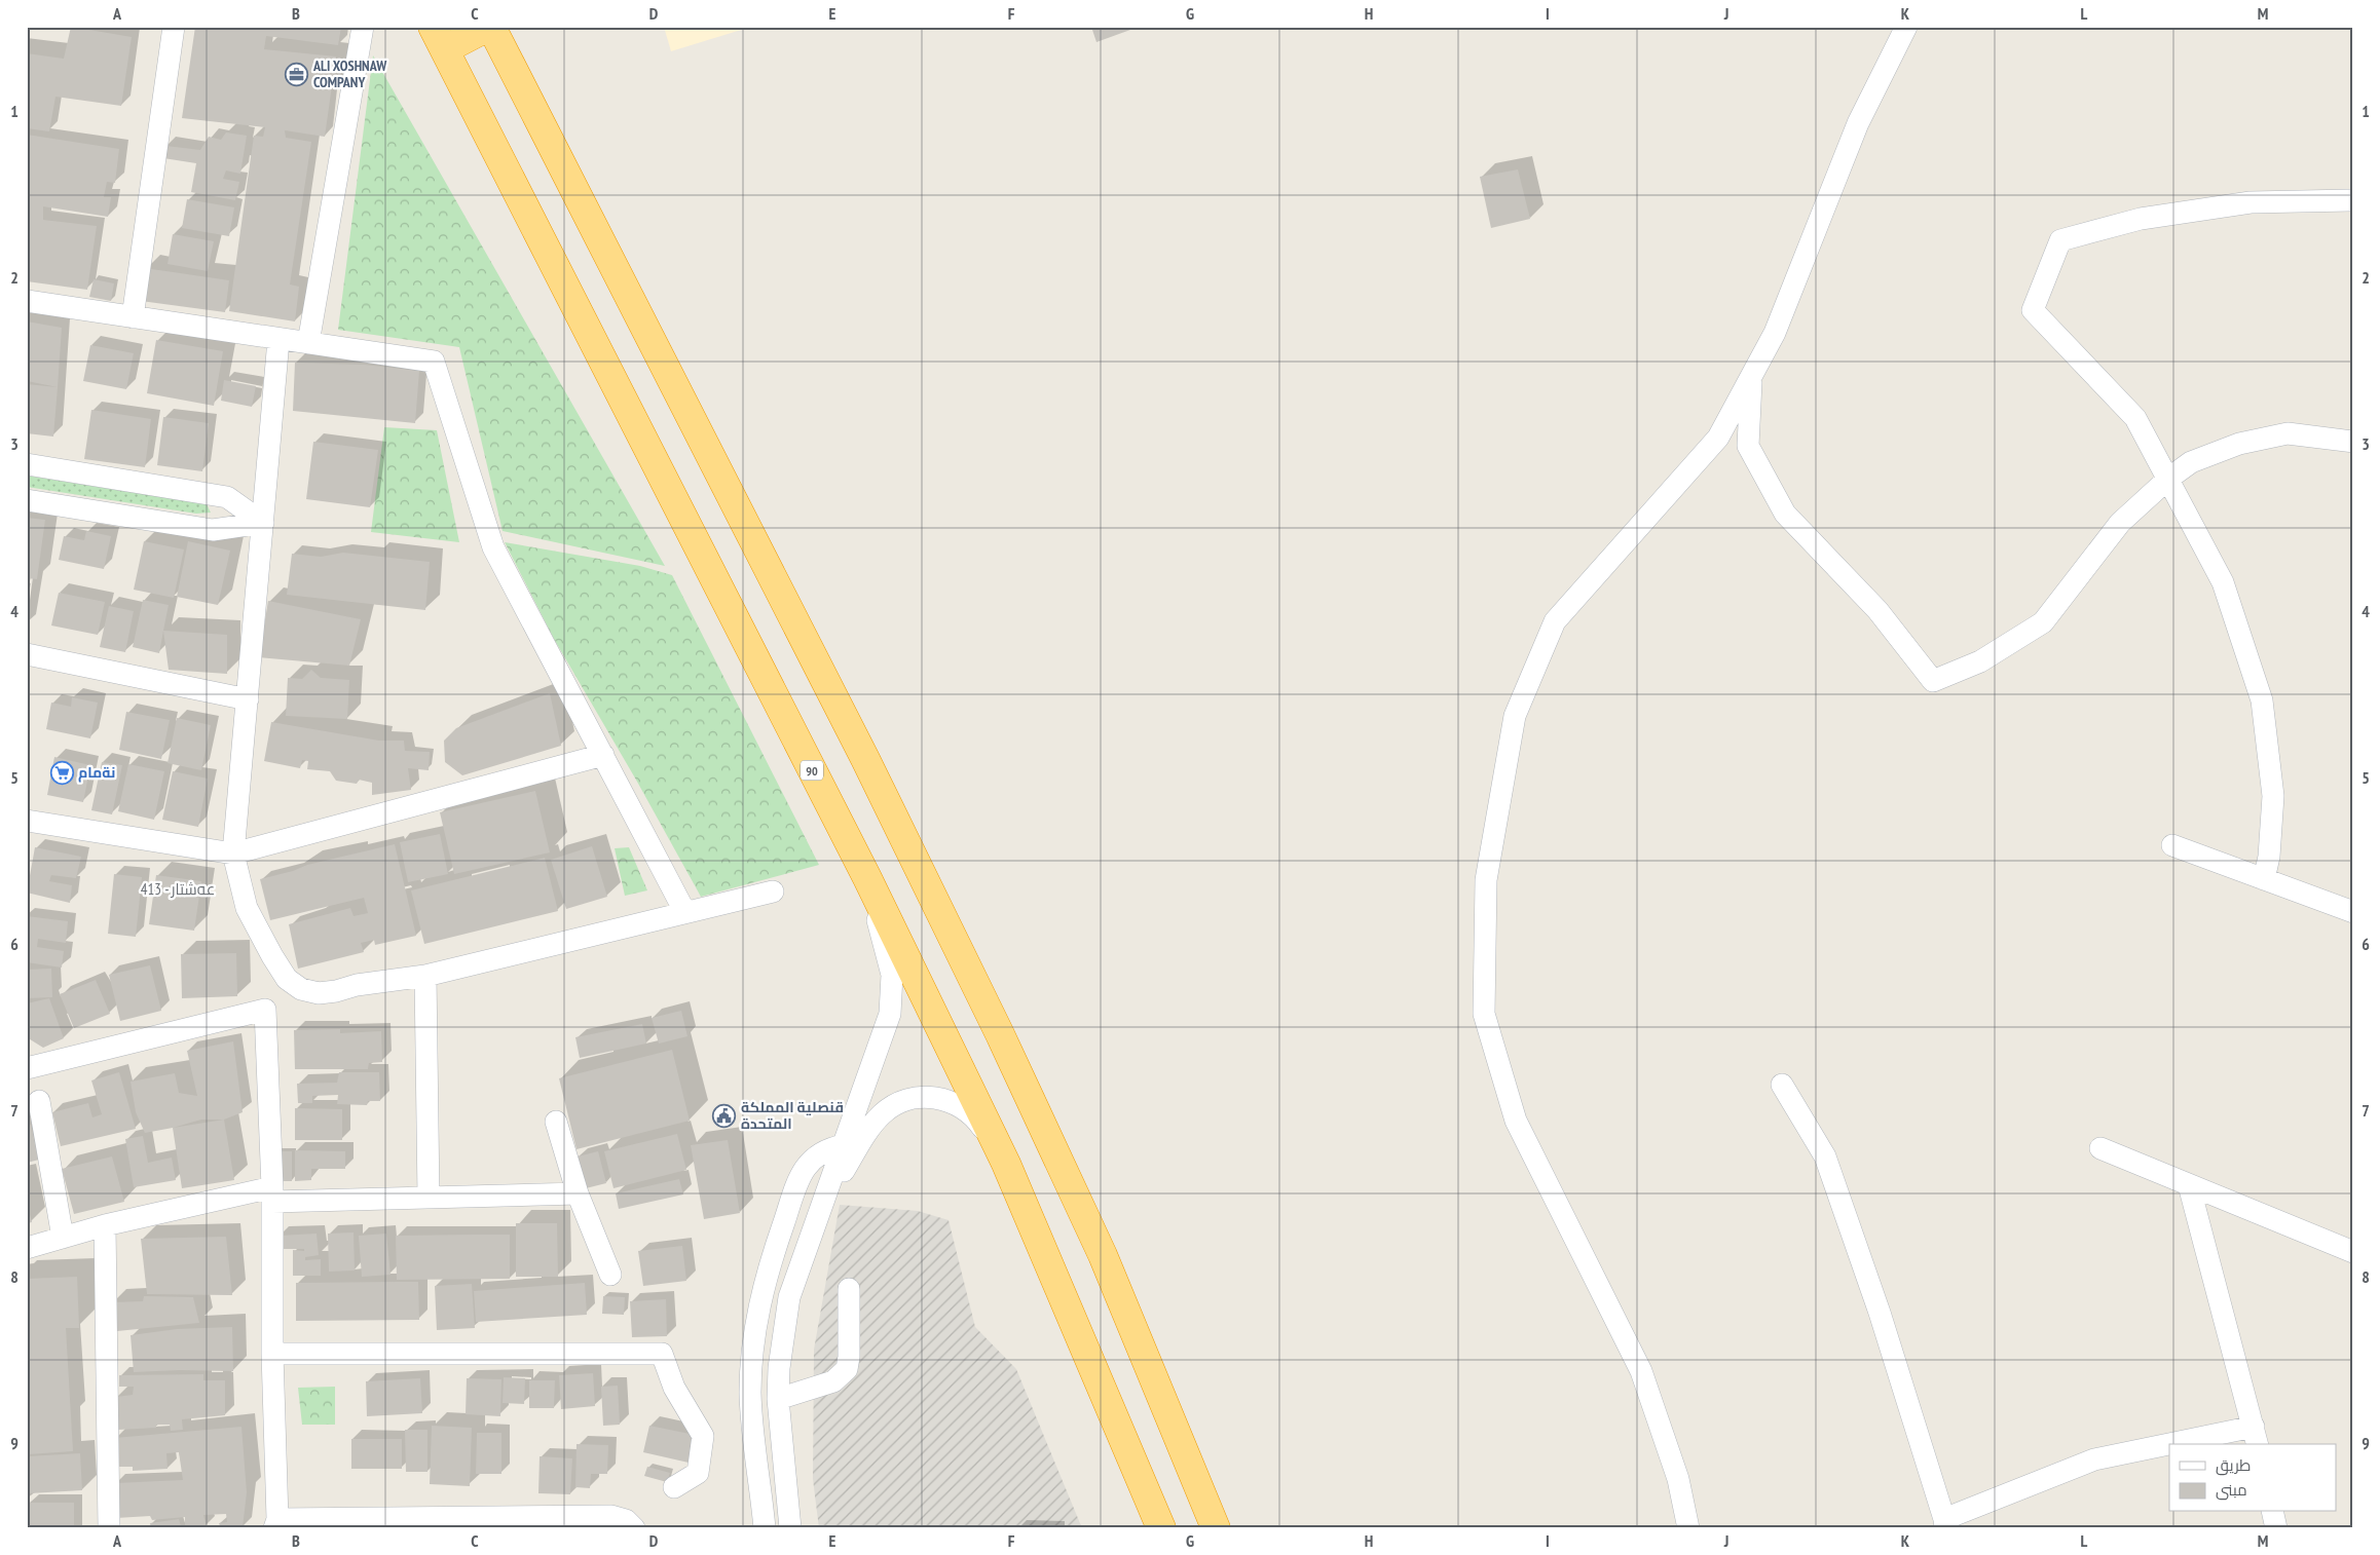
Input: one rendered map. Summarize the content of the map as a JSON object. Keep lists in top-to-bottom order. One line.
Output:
{"streets":{"highway":["90"]},"districts":["عه‌شتار - 413"],"places":{"office":["ALI XOSHNAW COMPANY"],"supermarket":["نةمام"],"public building":["قنصلية المملكة المتحدة"]},"legend":["طريق","مبنى"],"grid":{"columns":["A","B","C","D","E","F","G","H","I","J","K","L","M"],"rows":["1","2","3","4","5","6","7","8","9"]}}
